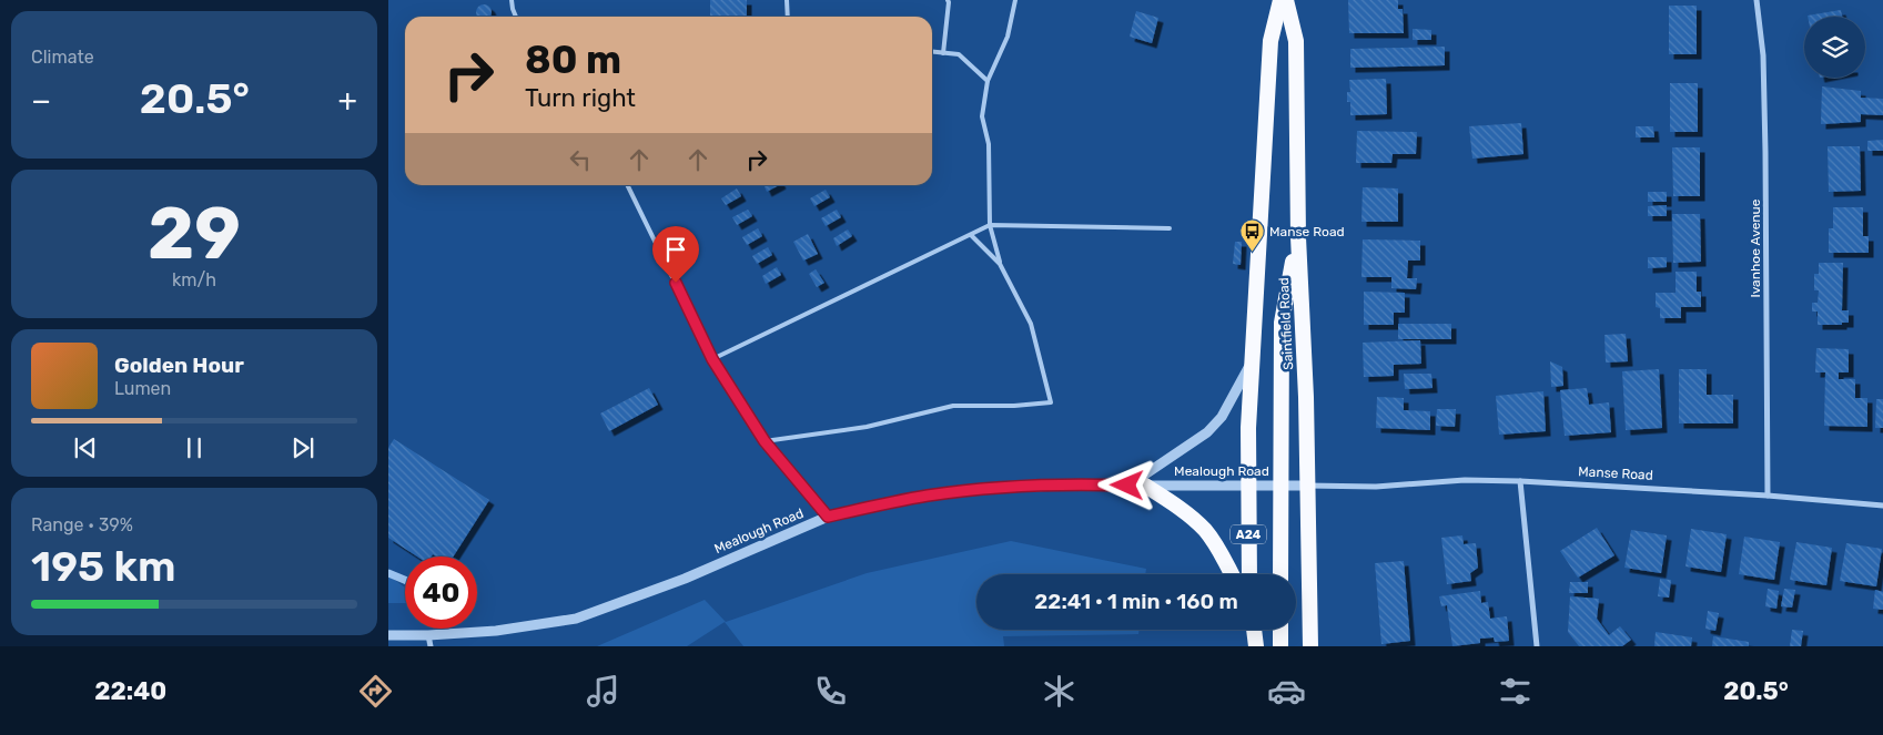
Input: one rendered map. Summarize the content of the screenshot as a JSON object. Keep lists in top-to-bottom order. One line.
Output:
{"streets":{"highway":["Saintfield Road","A24"],"street":["Ivanhoe Avenue","Mealough Road","Manse Road"]},"crossings":[["Ivanhoe Avenue","Manse Road"],["Saintfield Road","Mealough Road"],["Saintfield Road","Manse Road"],["Mealough Road","Manse Road"]],"places":{"bus stop":["Manse Road"]},"page":{"tile":["Climate",["29","km/h"],["Range · 39%","195 km"]],"turn":["80 m","Turn right"],"heat":["−","20.5°","+"],"song":["Golden Hour","Lumen"],"limit":"40","trip":"22:41 · 1 min · 160 m","tabs":["22:40","20.5°"]}}
